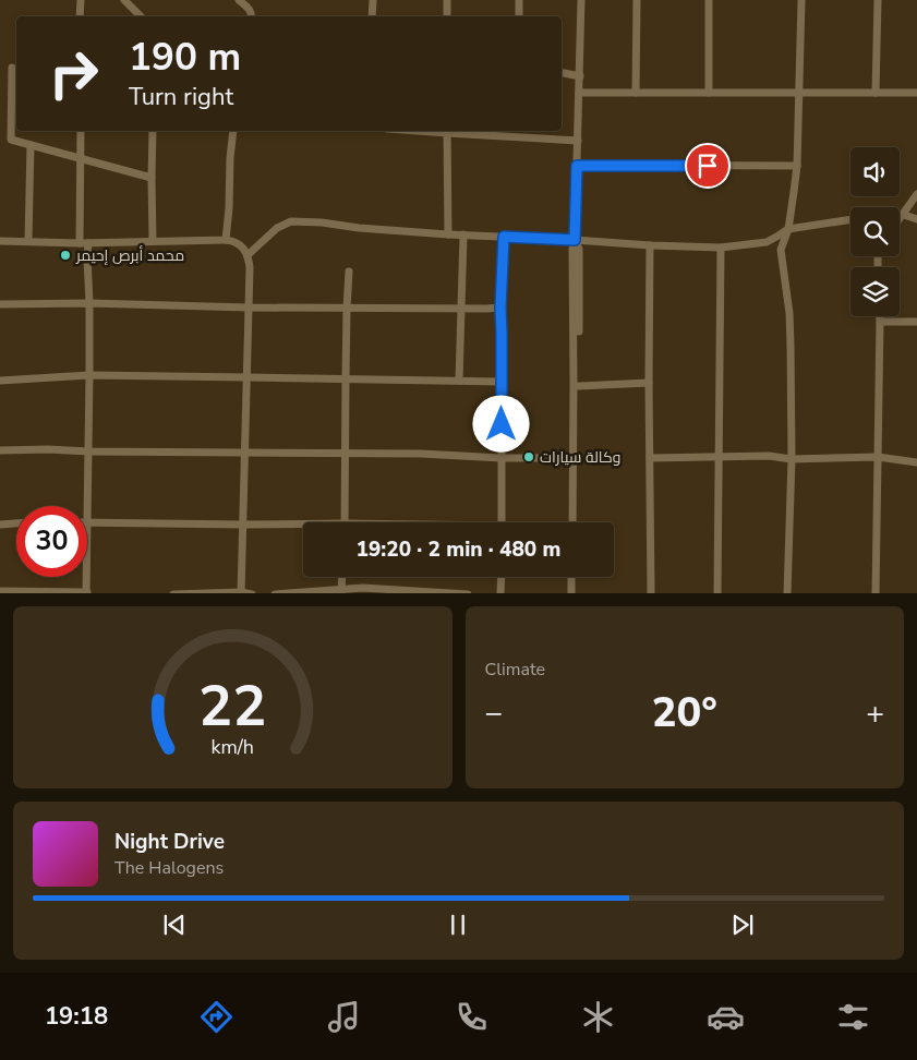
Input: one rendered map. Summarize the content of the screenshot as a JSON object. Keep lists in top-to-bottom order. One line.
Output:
{"places":["محمد أبرص إحيمر","وكالة سيارات"],"page":{"turn":["190 m","Turn right"],"limit":"30","trip":"19:20 · 2 min · 480 m","tile":"Climate","heat":["−","20°","+"],"song":["Night Drive","The Halogens"],"tabs":"19:18","gauge":["22","km/h"]}}
